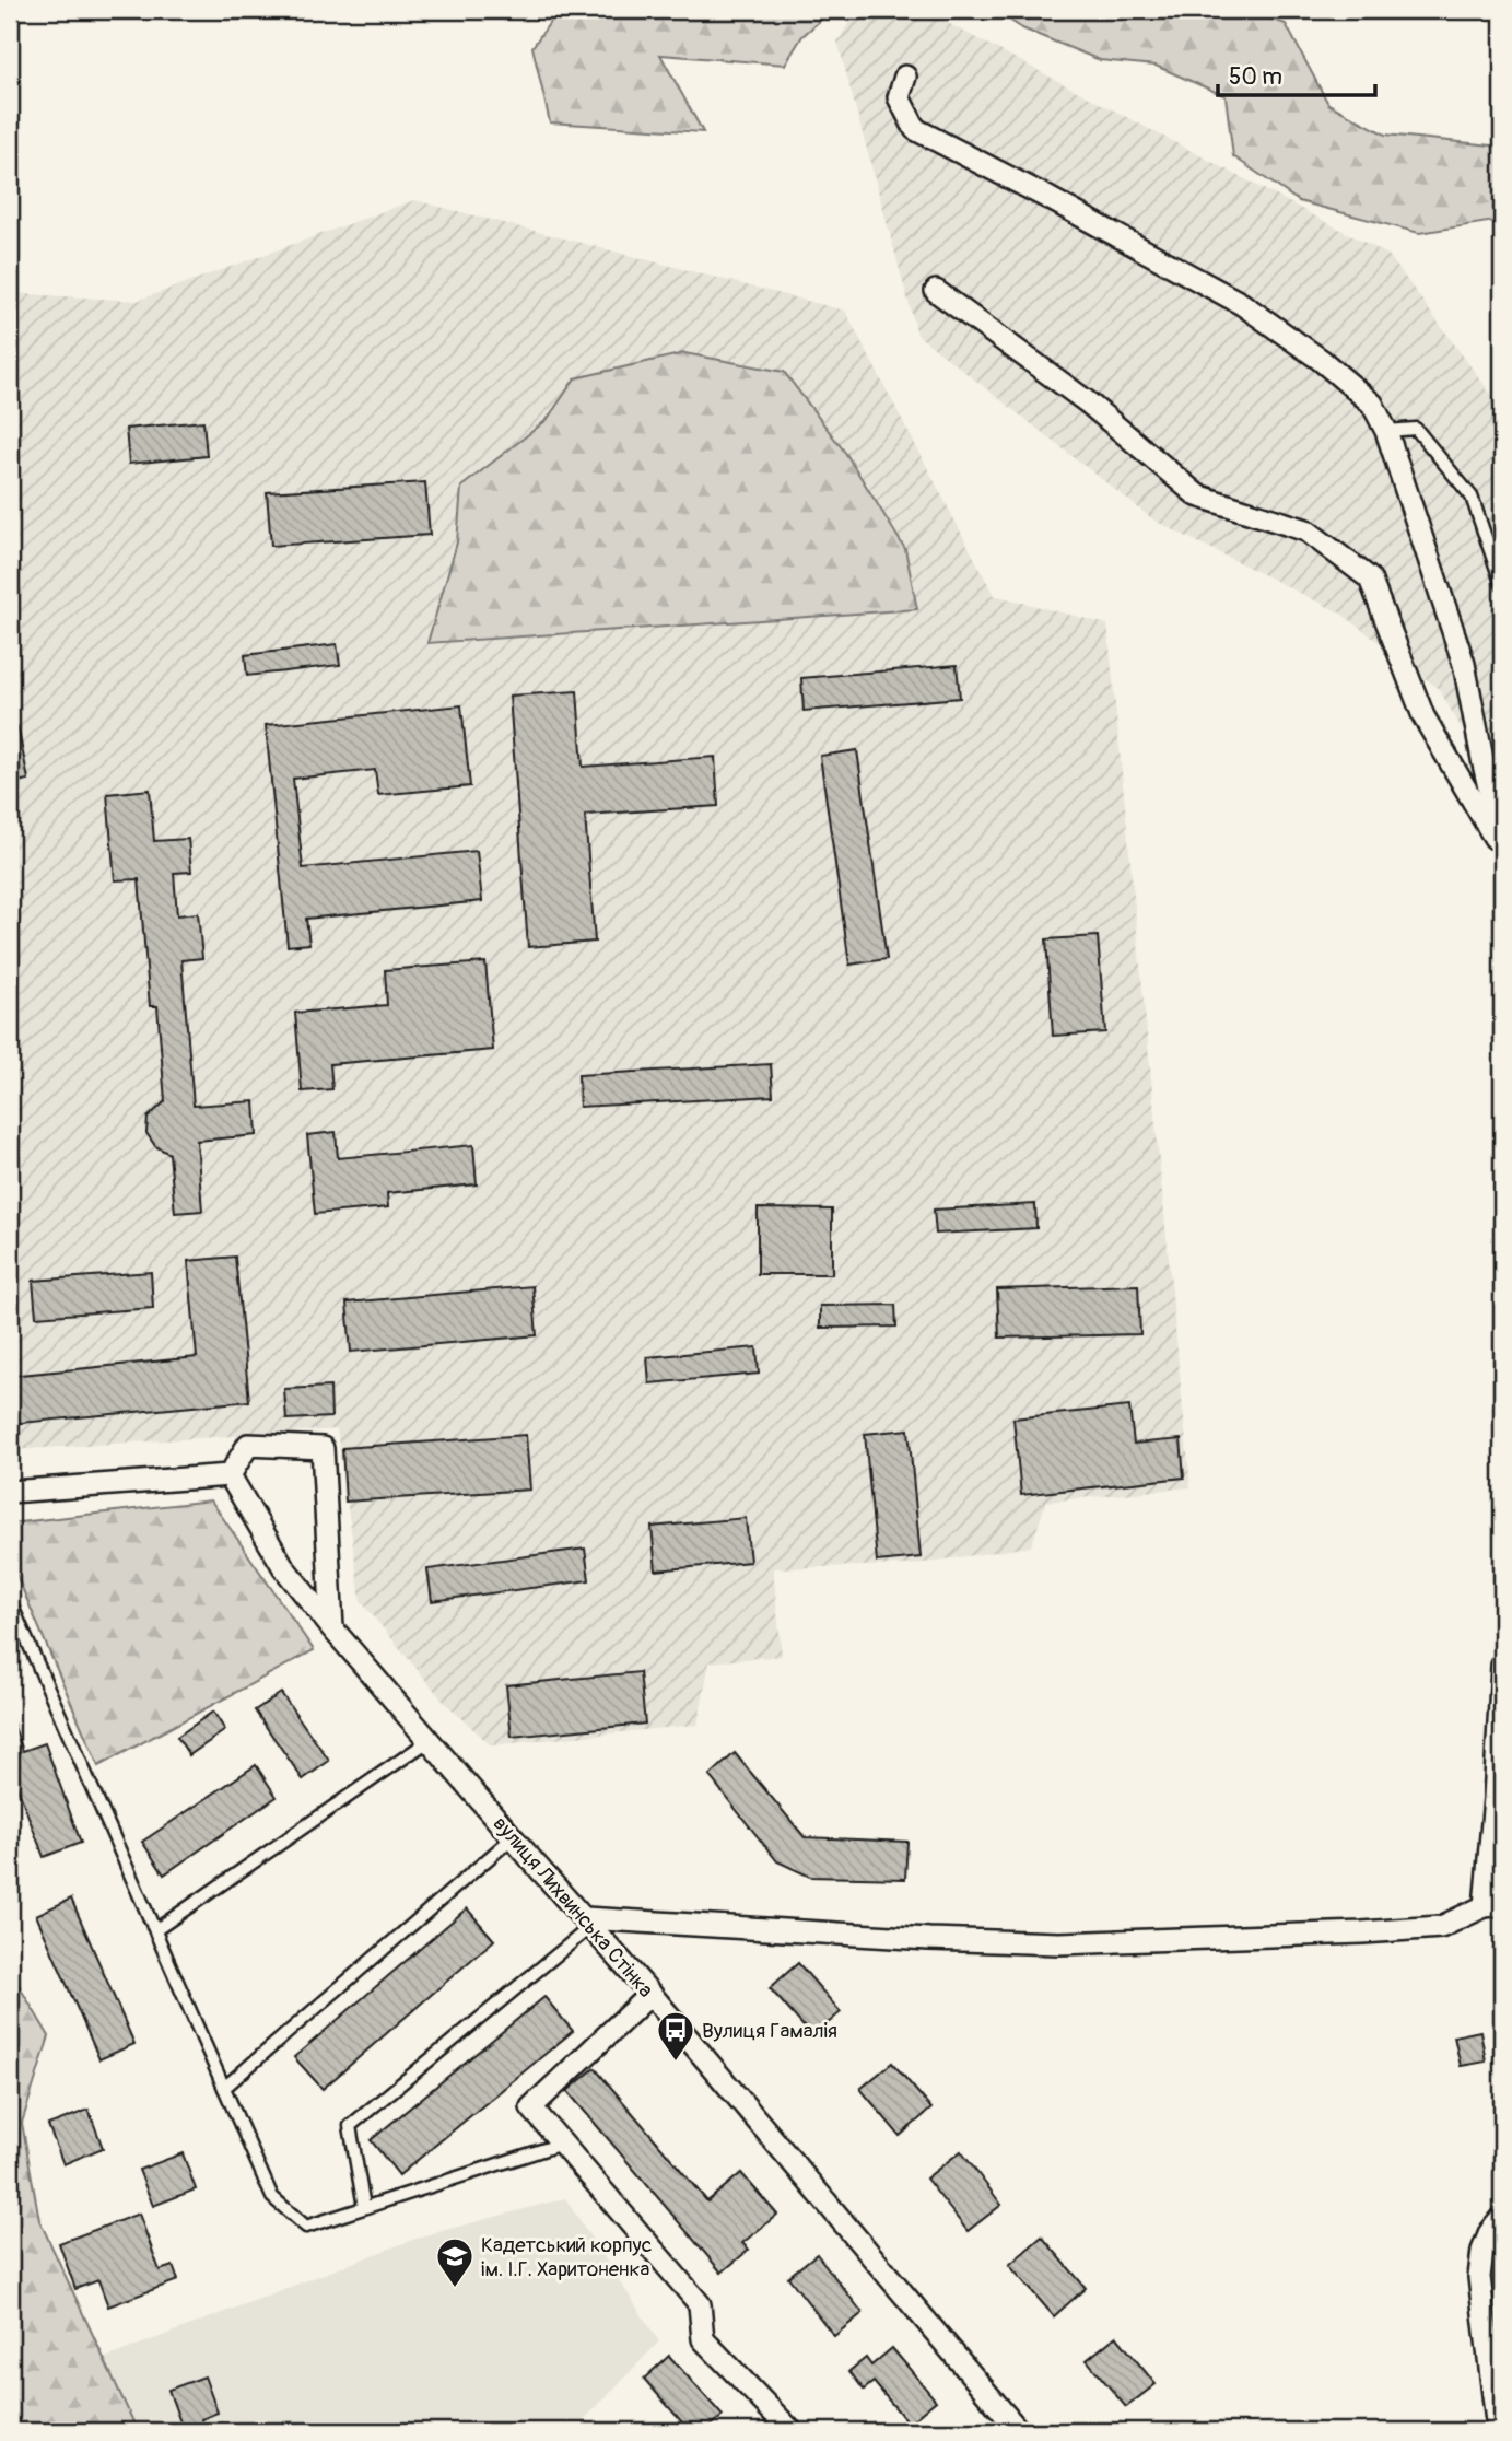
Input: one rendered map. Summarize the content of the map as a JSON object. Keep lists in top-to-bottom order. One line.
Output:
{"streets":{"street":["вулиця Лихвинська Стінка"]},"places":{"bus stop":["Вулиця Гамалія"],"school or university":["Кадетський корпус ім. І.Г. Харитоненка"]},"scale_bar":"50 m"}
